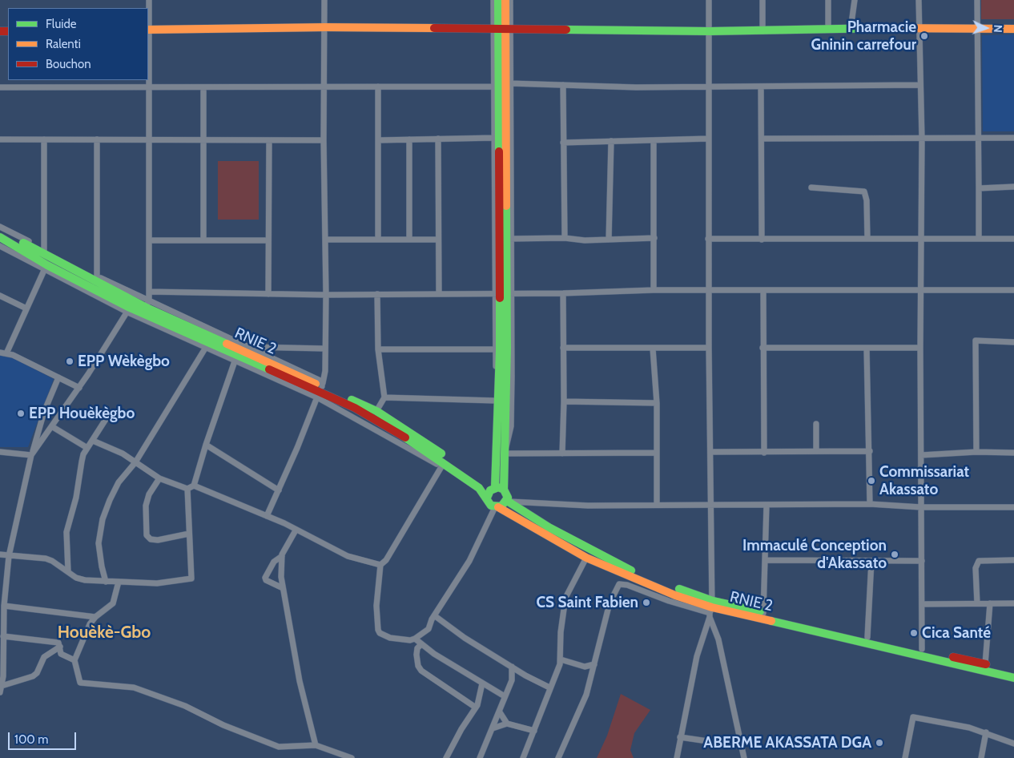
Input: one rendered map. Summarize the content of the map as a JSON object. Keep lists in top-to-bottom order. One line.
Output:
{"streets":{"main road":["RNIE 2"]},"districts":["Houèkè-Gbo"],"places":["Pharmacie Gninin carrefour","EPP Wèkègbo","EPP Houèkègbo","Commissariat Akassato","Immaculé Conception d'Akassato","CS Saint Fabien","Cica Santé","ABERME AKASSATA DGA"],"legend":["Fluide","Ralenti","Bouchon"],"scale_bar":"100 m","north":"right"}
